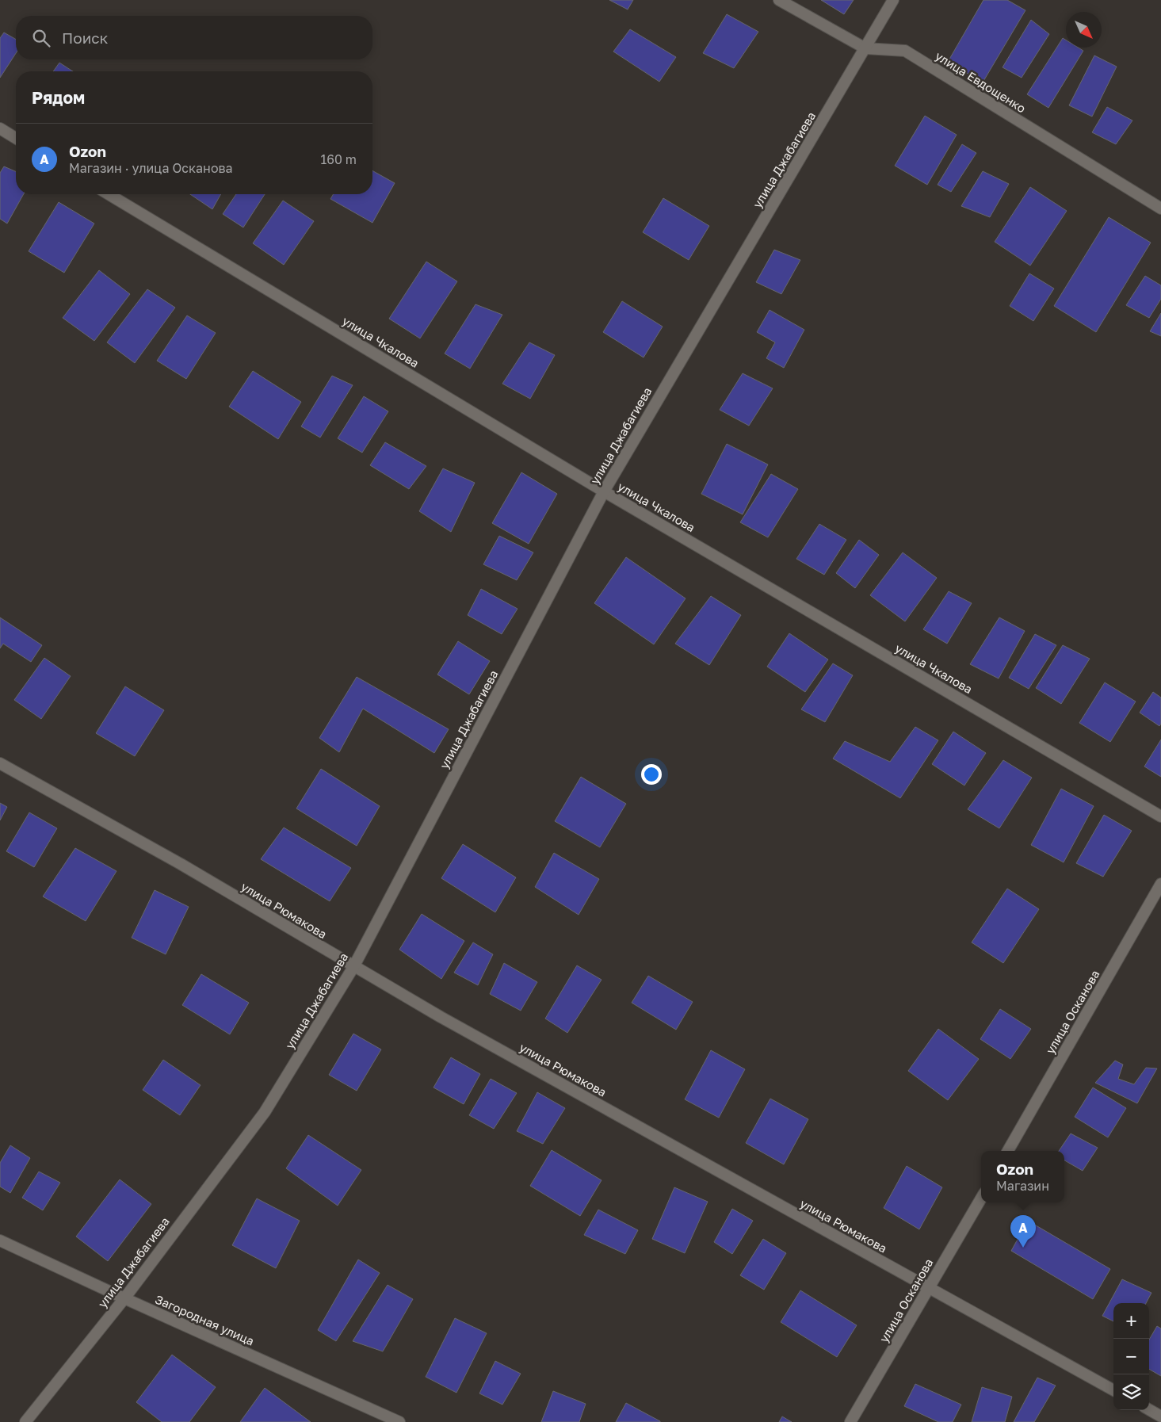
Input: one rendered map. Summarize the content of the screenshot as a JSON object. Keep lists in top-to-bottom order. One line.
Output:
{"streets":{"street":["улица Евдощенко","улица Джабагиева","улица Чкалова","улица Рюмакова","улица Осканова","Загородная улица"]},"crossings":[["улица Евдощенко","улица Джабагиева"],["улица Джабагиева","улица Чкалова"],["улица Джабагиева","улица Рюмакова"],["улица Джабагиева","Загородная улица"],["улица Рюмакова","улица Осканова"]],"north":"bottom right","page":{"search":"Поиск","heading":"Рядом","list":[{"mark":"A","name":"Ozon","note":"Магазин · улица Осканова","value":"160 m"}],"popup":["Ozon","Магазин"],"pins":"A","map_buttons":["+","−"]}}
